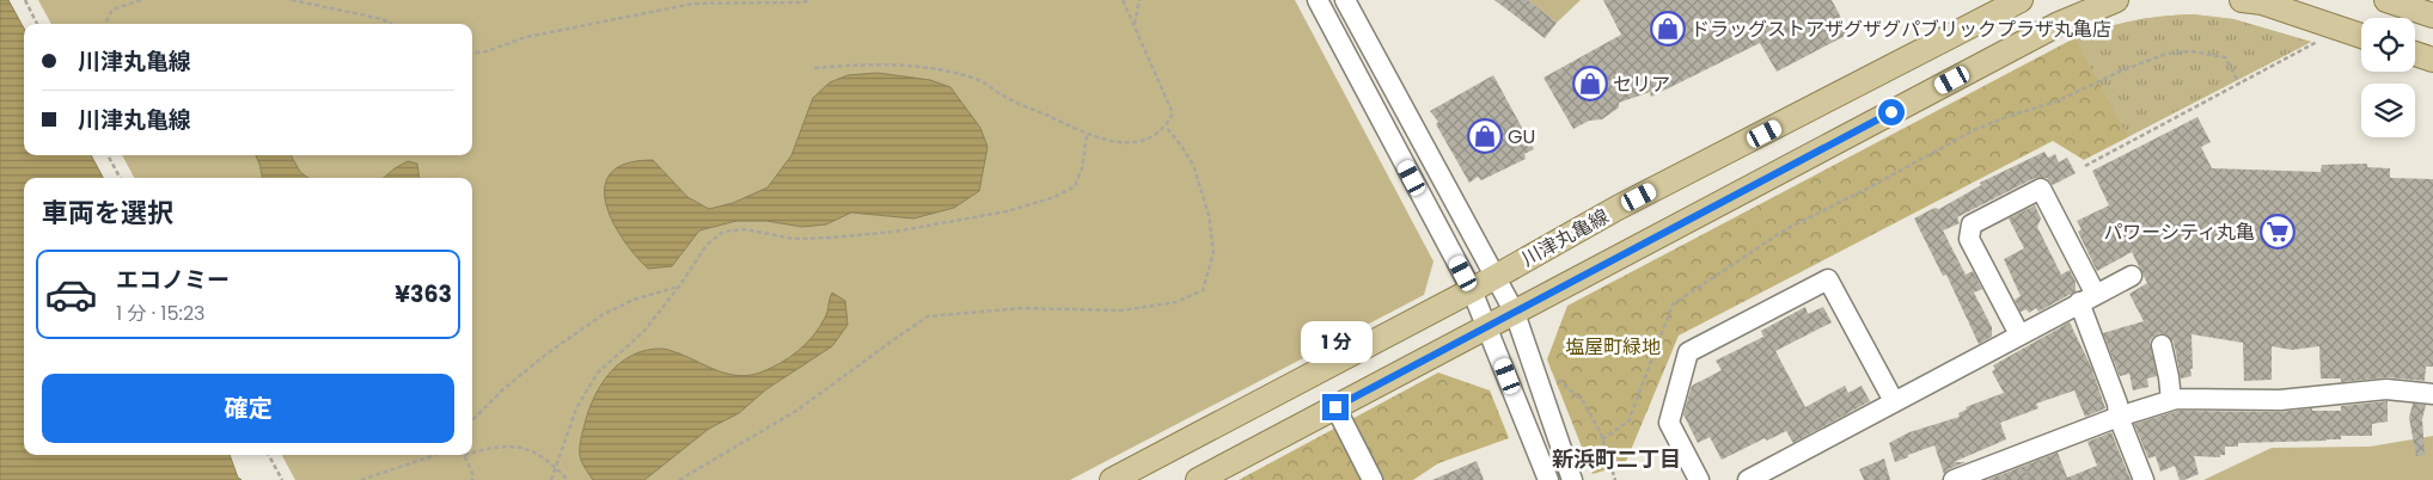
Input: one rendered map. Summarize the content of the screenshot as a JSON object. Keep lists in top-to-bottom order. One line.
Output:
{"streets":{"main road":["川津丸亀線"]},"districts":["新浜町二丁目"],"parks":["塩屋町緑地"],"places":{"shop":["ドラッグストアザグザグパブリックプラザ丸亀店","セリア","GU"],"supermarket":["パワーシティ丸亀"]},"page":{"banner":["川津丸亀線","川津丸亀線"],"heading":"車両を選択","list":[{"name":"エコノミー","note":"1 分 · 15:23","value":"¥363"}],"bubble":"1 分","buttons":"確定"}}
